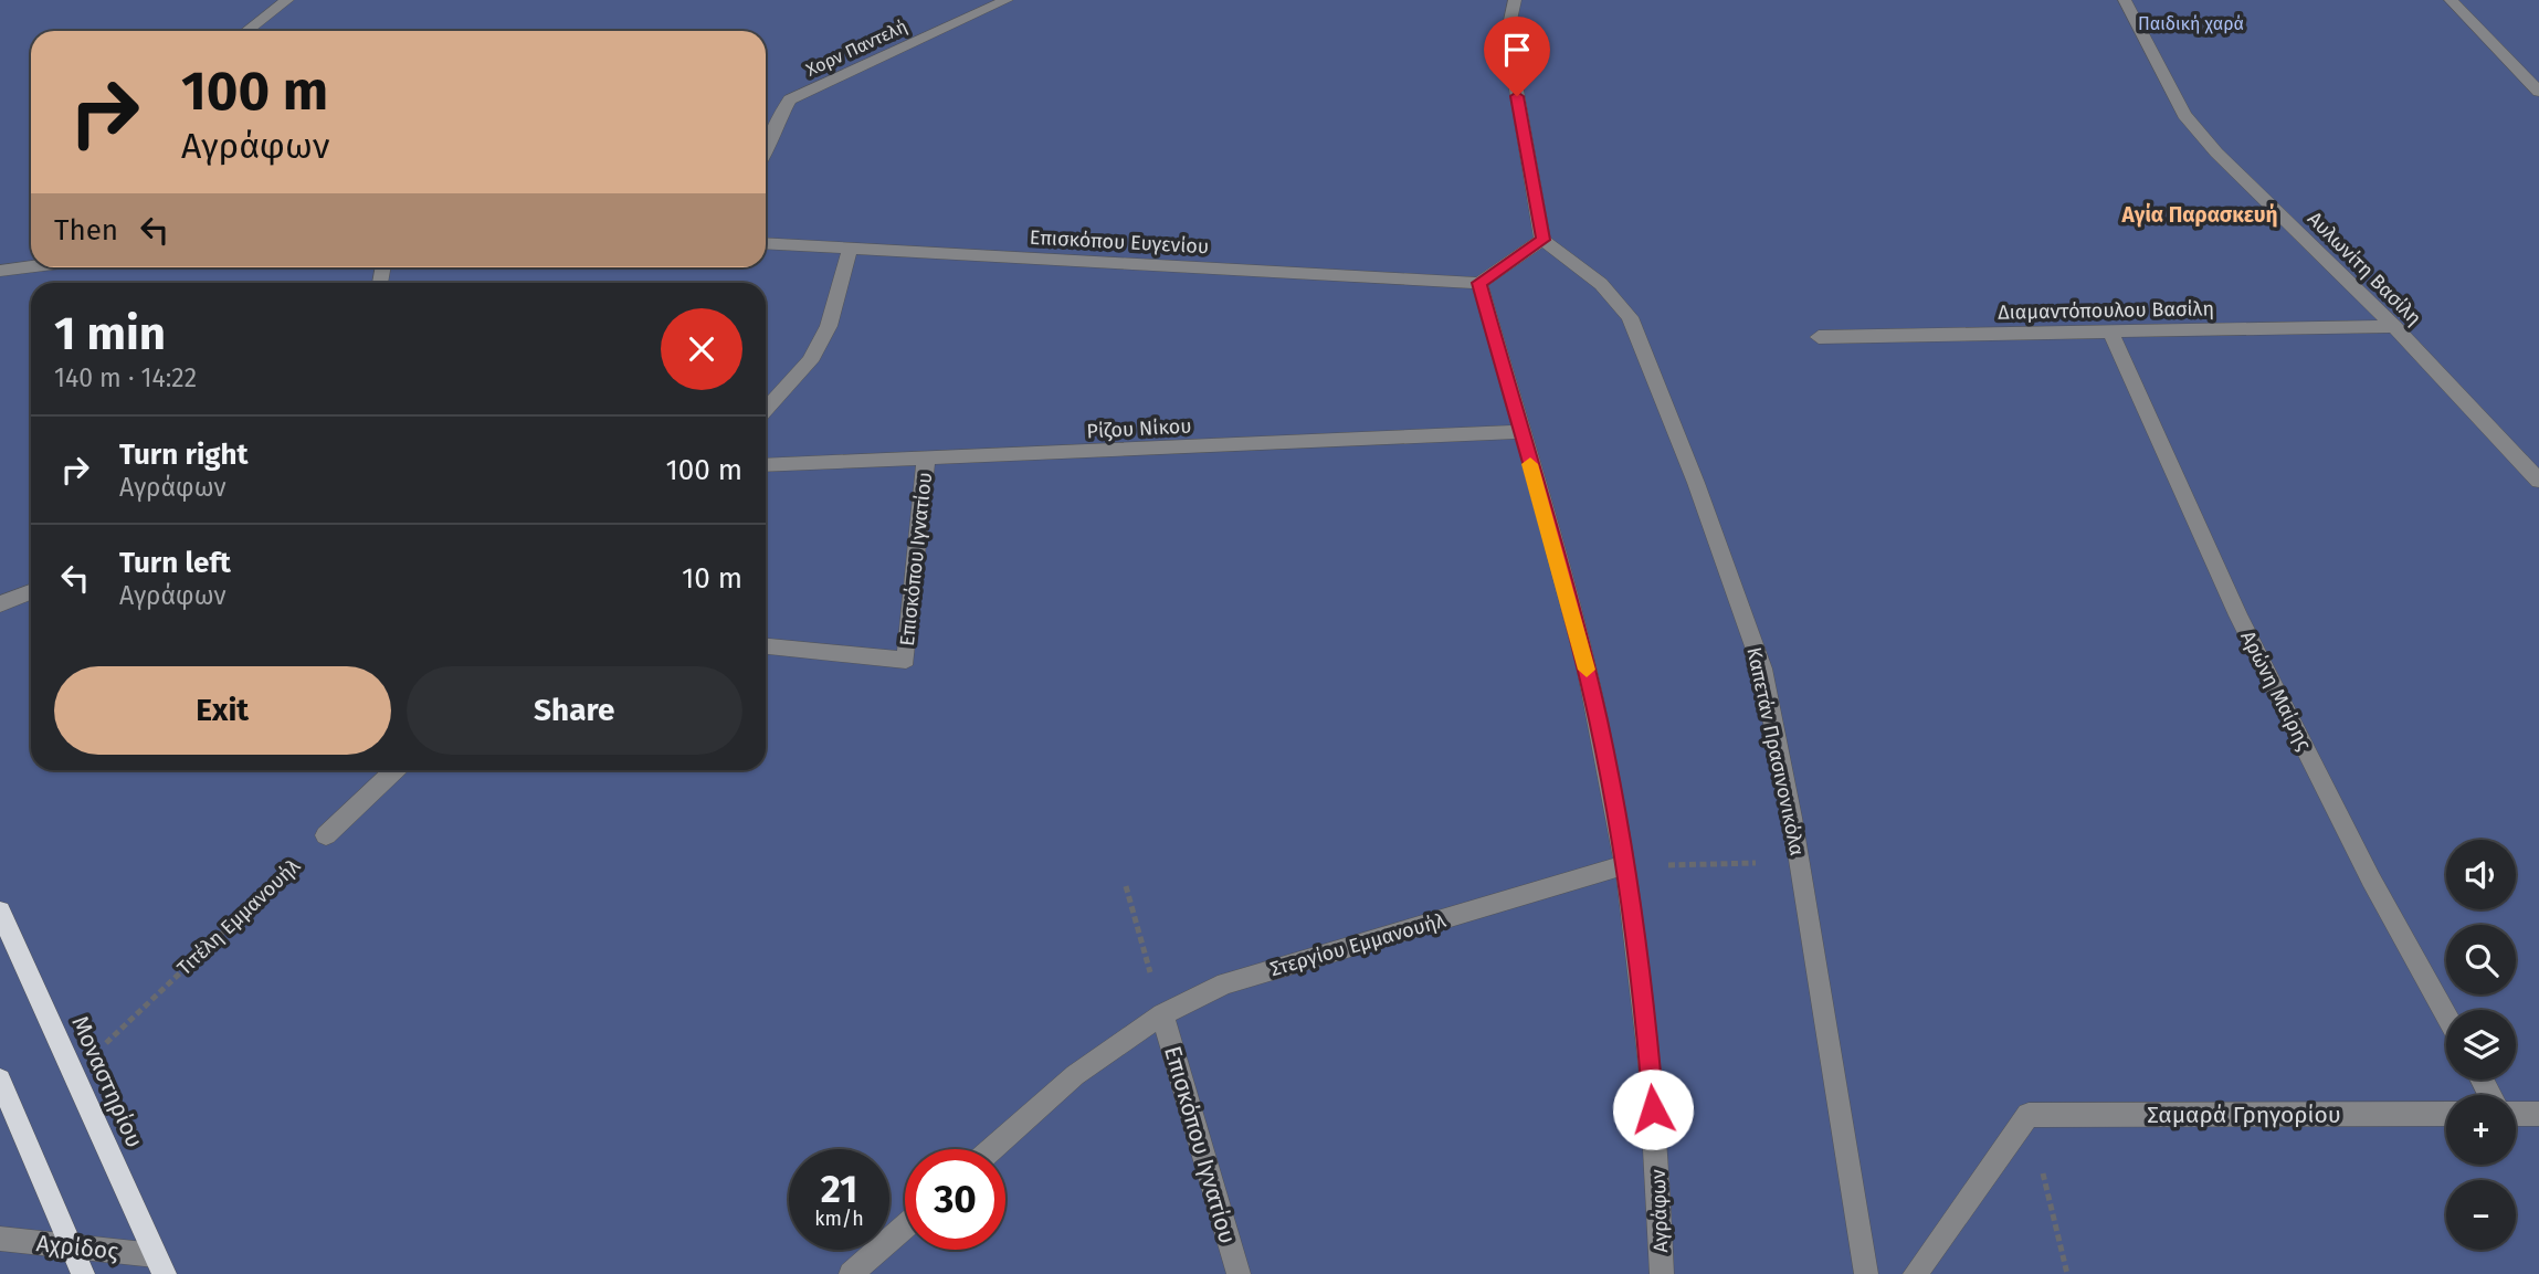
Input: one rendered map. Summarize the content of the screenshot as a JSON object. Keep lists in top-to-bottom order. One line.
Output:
{"streets":{"main road":["Μοναστηρίου"],"street":["Χορν Παντελή","Επισκόπου Ευγενίου","Αυλωνίτη Βασίλη","Διαμαντόπουλου Βασίλη","Ρίζου Νίκου","Επισκόπου Ιγνατίου","Αρώνη Μαίρης","Καπετάν Πρασινονικόλα","Στεργίου Εμμανουήλ","Σαμαρά Γρηγορίου","Αγράφων","Αχρίδος"],"path":["Τιτέλη Εμμανουήλ"]},"crossings":[["Επισκόπου Ευγενίου","Αγράφων"],["Αυλωνίτη Βασίλη","Διαμαντόπουλου Βασίλη"],["Διαμαντόπουλου Βασίλη","Αρώνη Μαίρης"],["Ρίζου Νίκου","Επισκόπου Ιγνατίου"],["Ρίζου Νίκου","Αγράφων"],["Επισκόπου Ιγνατίου","Στεργίου Εμμανουήλ"],["Τιτέλη Εμμανουήλ","Μοναστηρίου"],["Στεργίου Εμμανουήλ","Αγράφων"],["Μοναστηρίου","Αχρίδος"]],"districts":["Αγία Παρασκευή"],"parks":["Παιδική χαρά"],"page":{"turn":["100 m","Αγράφων"],"then":"Then","heading":["1 min","140 m · 14:22"],"list":[{"name":"Turn right","note":"Αγράφων","value":"100 m"},{"name":"Turn left","note":"Αγράφων","value":"10 m"}],"buttons":["Exit","Share"],"map_buttons":["+","−"],"speed":"21 km/h","limit":"30"}}
